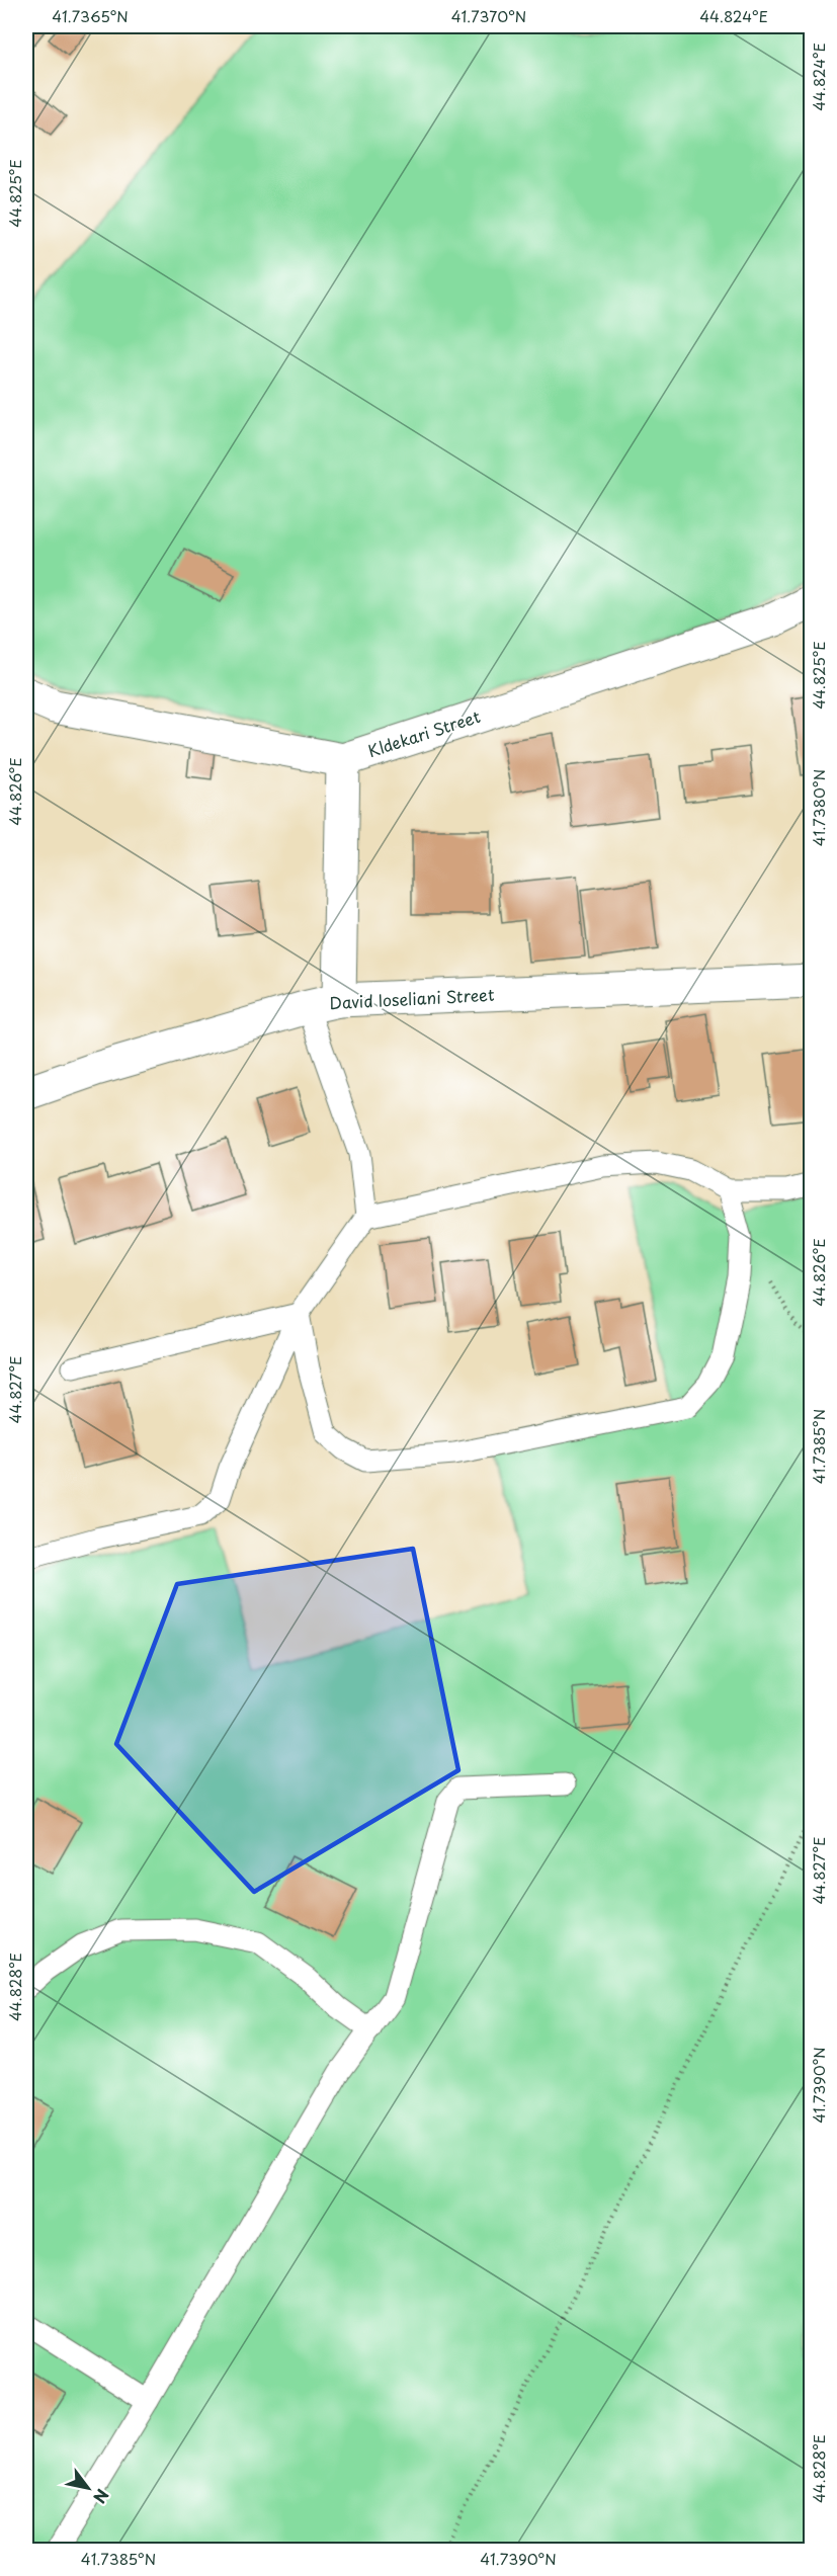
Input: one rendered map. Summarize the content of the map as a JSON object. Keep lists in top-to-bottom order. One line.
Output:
{"streets":{"street":["Kldekari Street","David Ioseliani Street"]},"north":"bottom right","coordinates":["41.7365°N","41.7370°N","44.824°E","44.825°E","44.826°E","41.7380°N","44.827°E","41.7385°N","44.828°E","41.7390°N"]}
